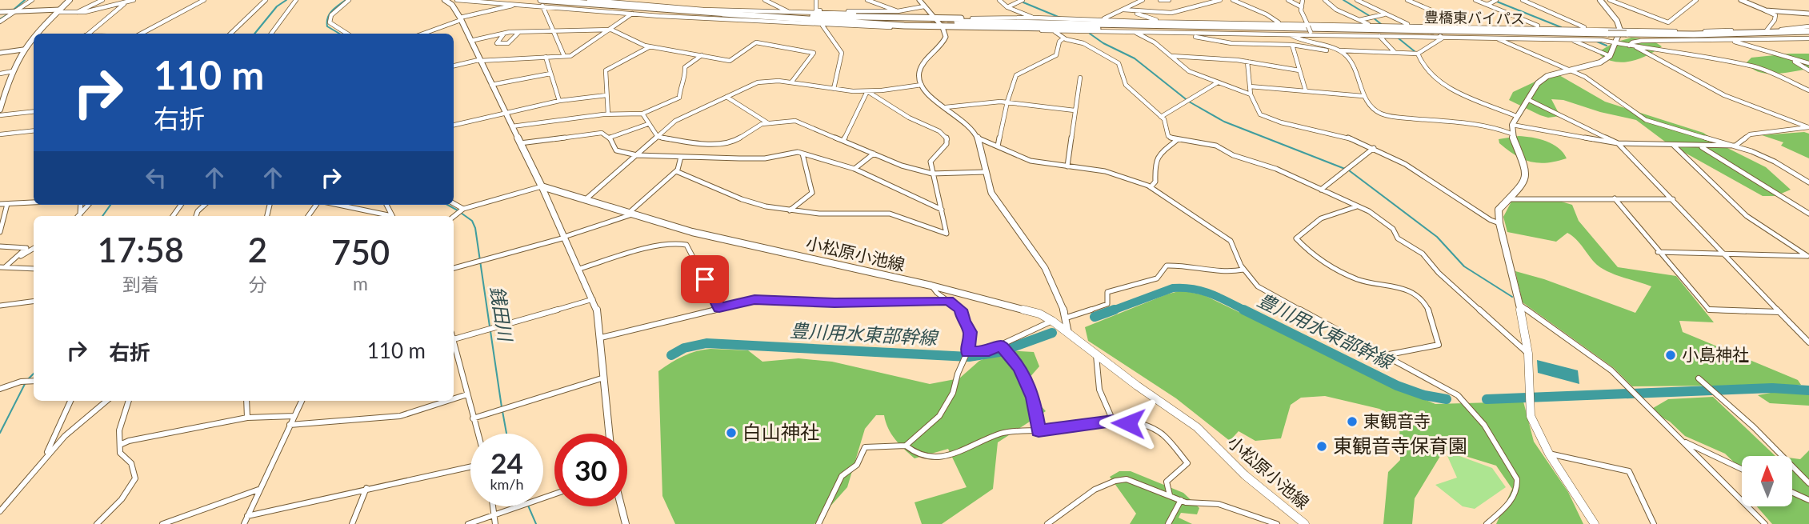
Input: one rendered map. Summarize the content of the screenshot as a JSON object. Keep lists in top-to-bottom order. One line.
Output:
{"streets":{"highway":["豊橋東バイパス"],"main road":["小松原小池線"]},"water":["銭田川","豊川用水東部幹線"],"places":["小島神社","東観音寺","白山神社","東観音寺保育園"],"north":"top","page":{"turn":["110 m","右折"],"eta":["17:58","到着","2","分","750","m"],"list":[{"name":"右折","value":"110 m"}],"speed":"24 km/h","limit":"30"}}
